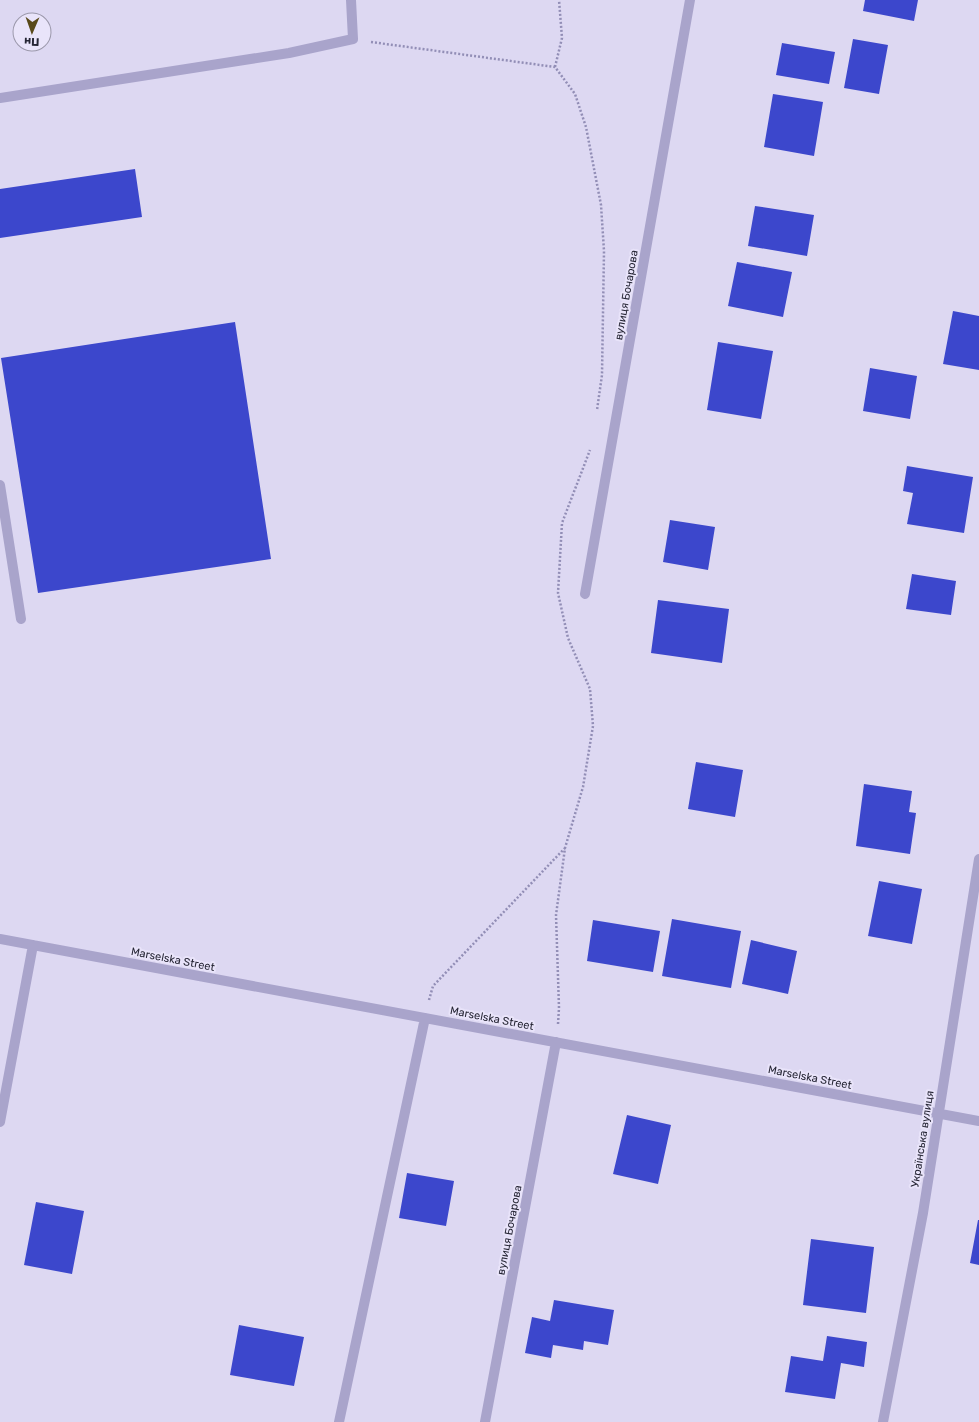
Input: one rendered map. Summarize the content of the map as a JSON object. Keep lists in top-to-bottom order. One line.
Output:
{"streets":{"street":["вулиця Бочарова","Marselska Street","Українська вулиця"]},"crossings":[["вулиця Бочарова","Marselska Street"],["Marselska Street","Українська вулиця"]],"north":"bottom"}
